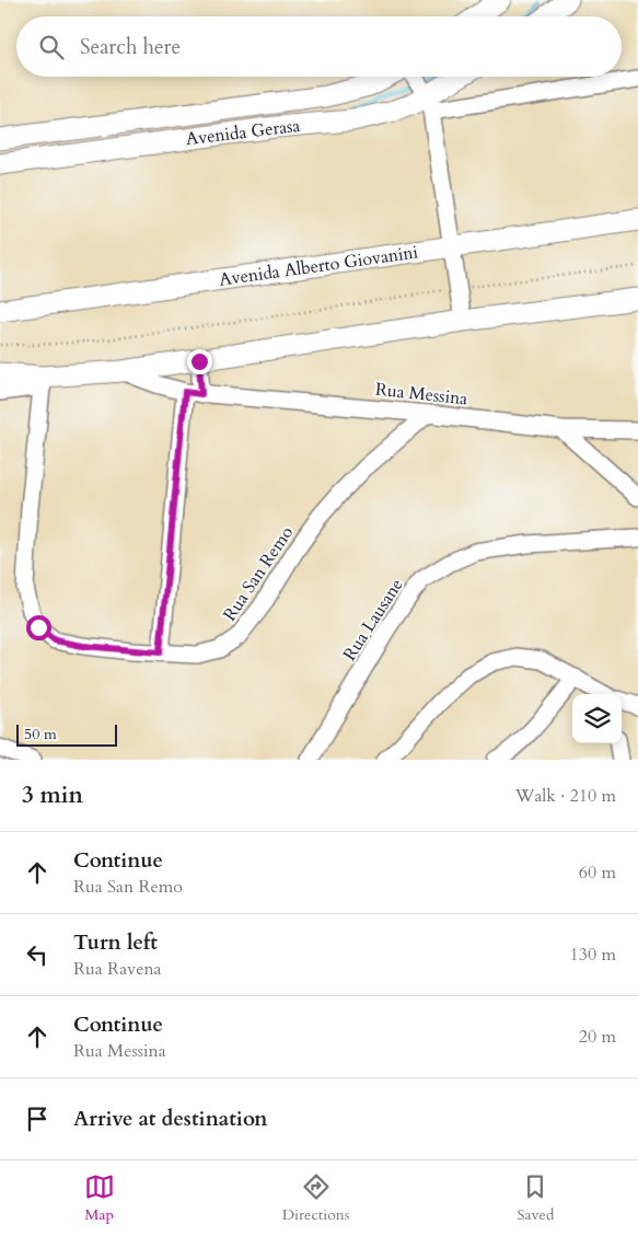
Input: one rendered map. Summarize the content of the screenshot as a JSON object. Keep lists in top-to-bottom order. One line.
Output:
{"streets":{"main road":["Avenida Gerasa","Avenida Alberto Giovanini"],"street":["Rua Messina","Rua San Remo","Rua Lausane"]},"crossings":[["Rua Messina","Rua San Remo"]],"scale_bar":"50 m","page":{"search":"Search here","scale":"50 m","heading":["3 min","Walk · 210 m"],"list":[["Continue","Rua San Remo","60 m"],["Turn left","Rua Ravena","130 m"],["Continue","Rua Messina","20 m"],"Arrive at destination"],"nav":["Map","Directions","Saved"]}}
